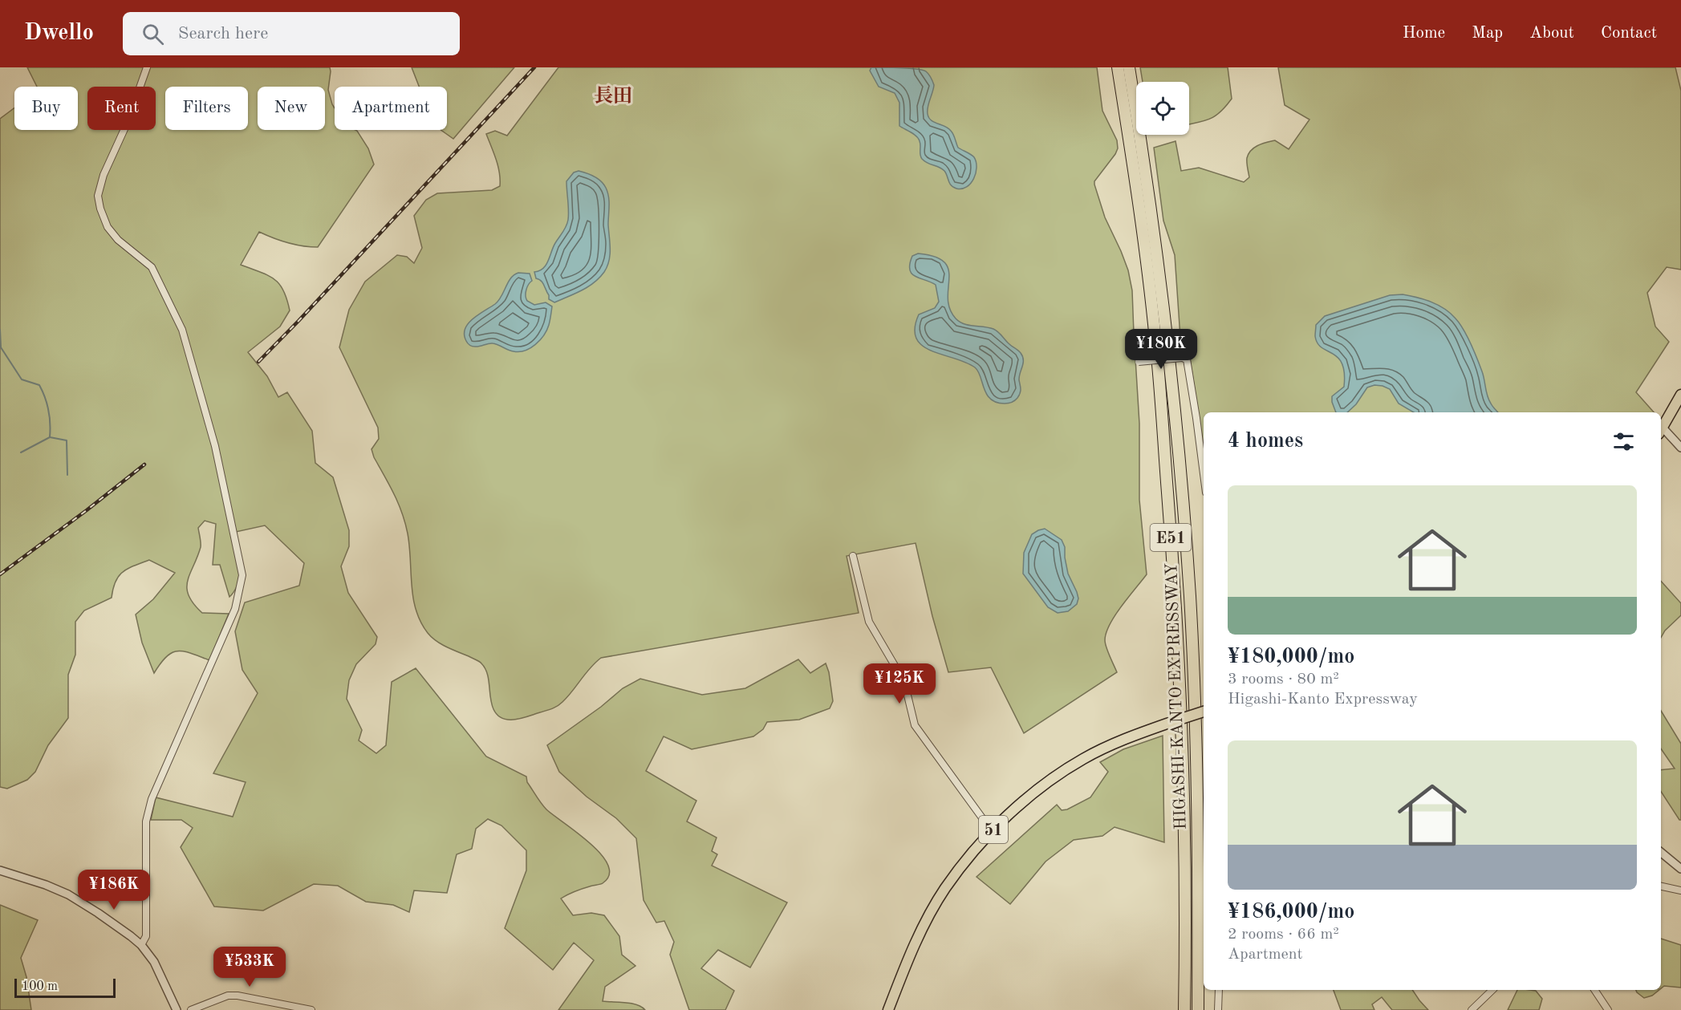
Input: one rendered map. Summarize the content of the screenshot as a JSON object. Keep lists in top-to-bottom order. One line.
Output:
{"streets":{"highway":["E51","HIGASHI-KANTO EXPRESSWAY","51"]},"districts":["長田"],"scale_bar":"100 m","page":{"header":"Dwello","search":"Search here","nav":["Home","Map","About","Contact"],"chip":["Buy","Rent","Filters","New","Apartment"],"price":["¥180K","¥125K","¥186K","¥533K"],"heading":"4 homes","list":[{"name":"¥180,000/mo","note":"3 rooms · 80 m² · Higashi-Kanto Expressway"},{"name":"¥186,000/mo","note":"2 rooms · 66 m² · Apartment"}],"scale":"100 m"}}
